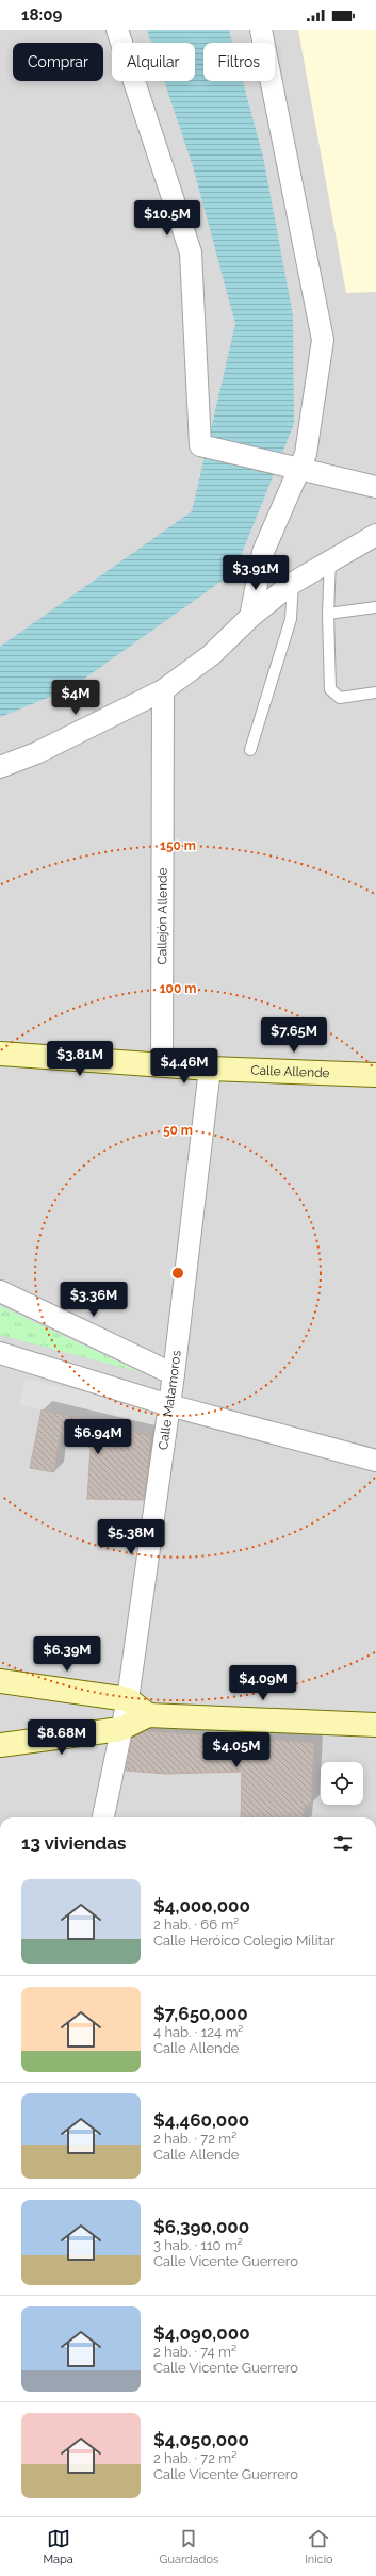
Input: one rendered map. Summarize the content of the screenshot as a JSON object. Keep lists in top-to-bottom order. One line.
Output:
{"streets":{"street":["Callejón Allende","Calle Allende","Calle Matamoros"]},"crossings":[["Callejón Allende","Calle Allende"],["Calle Allende","Calle Matamoros"]],"page":{"status":"18:09","chip":["Comprar","Alquilar","Filtros"],"price":["$10.5M","$3.91M","$4M","$7.65M","$3.81M","$4.46M","$3.36M","$6.94M","$5.38M","$6.39M","$4.09M","$8.68M","$4.05M"],"heading":"13 viviendas","list":[{"name":"$4,000,000","note":"2 hab. · 66 m² · Calle Heróico Colegio Militar"},{"name":"$7,650,000","note":"4 hab. · 124 m² · Calle Allende"},{"name":"$4,460,000","note":"2 hab. · 72 m² · Calle Allende"},{"name":"$6,390,000","note":"3 hab. · 110 m² · Calle Vicente Guerrero"},{"name":"$4,090,000","note":"2 hab. · 74 m² · Calle Vicente Guerrero"},{"name":"$4,050,000","note":"2 hab. · 72 m² · Calle Vicente Guerrero"}],"tabs":["Mapa","Guardados","Inicio"]},"rings":["150 m","100 m","50 m"]}
